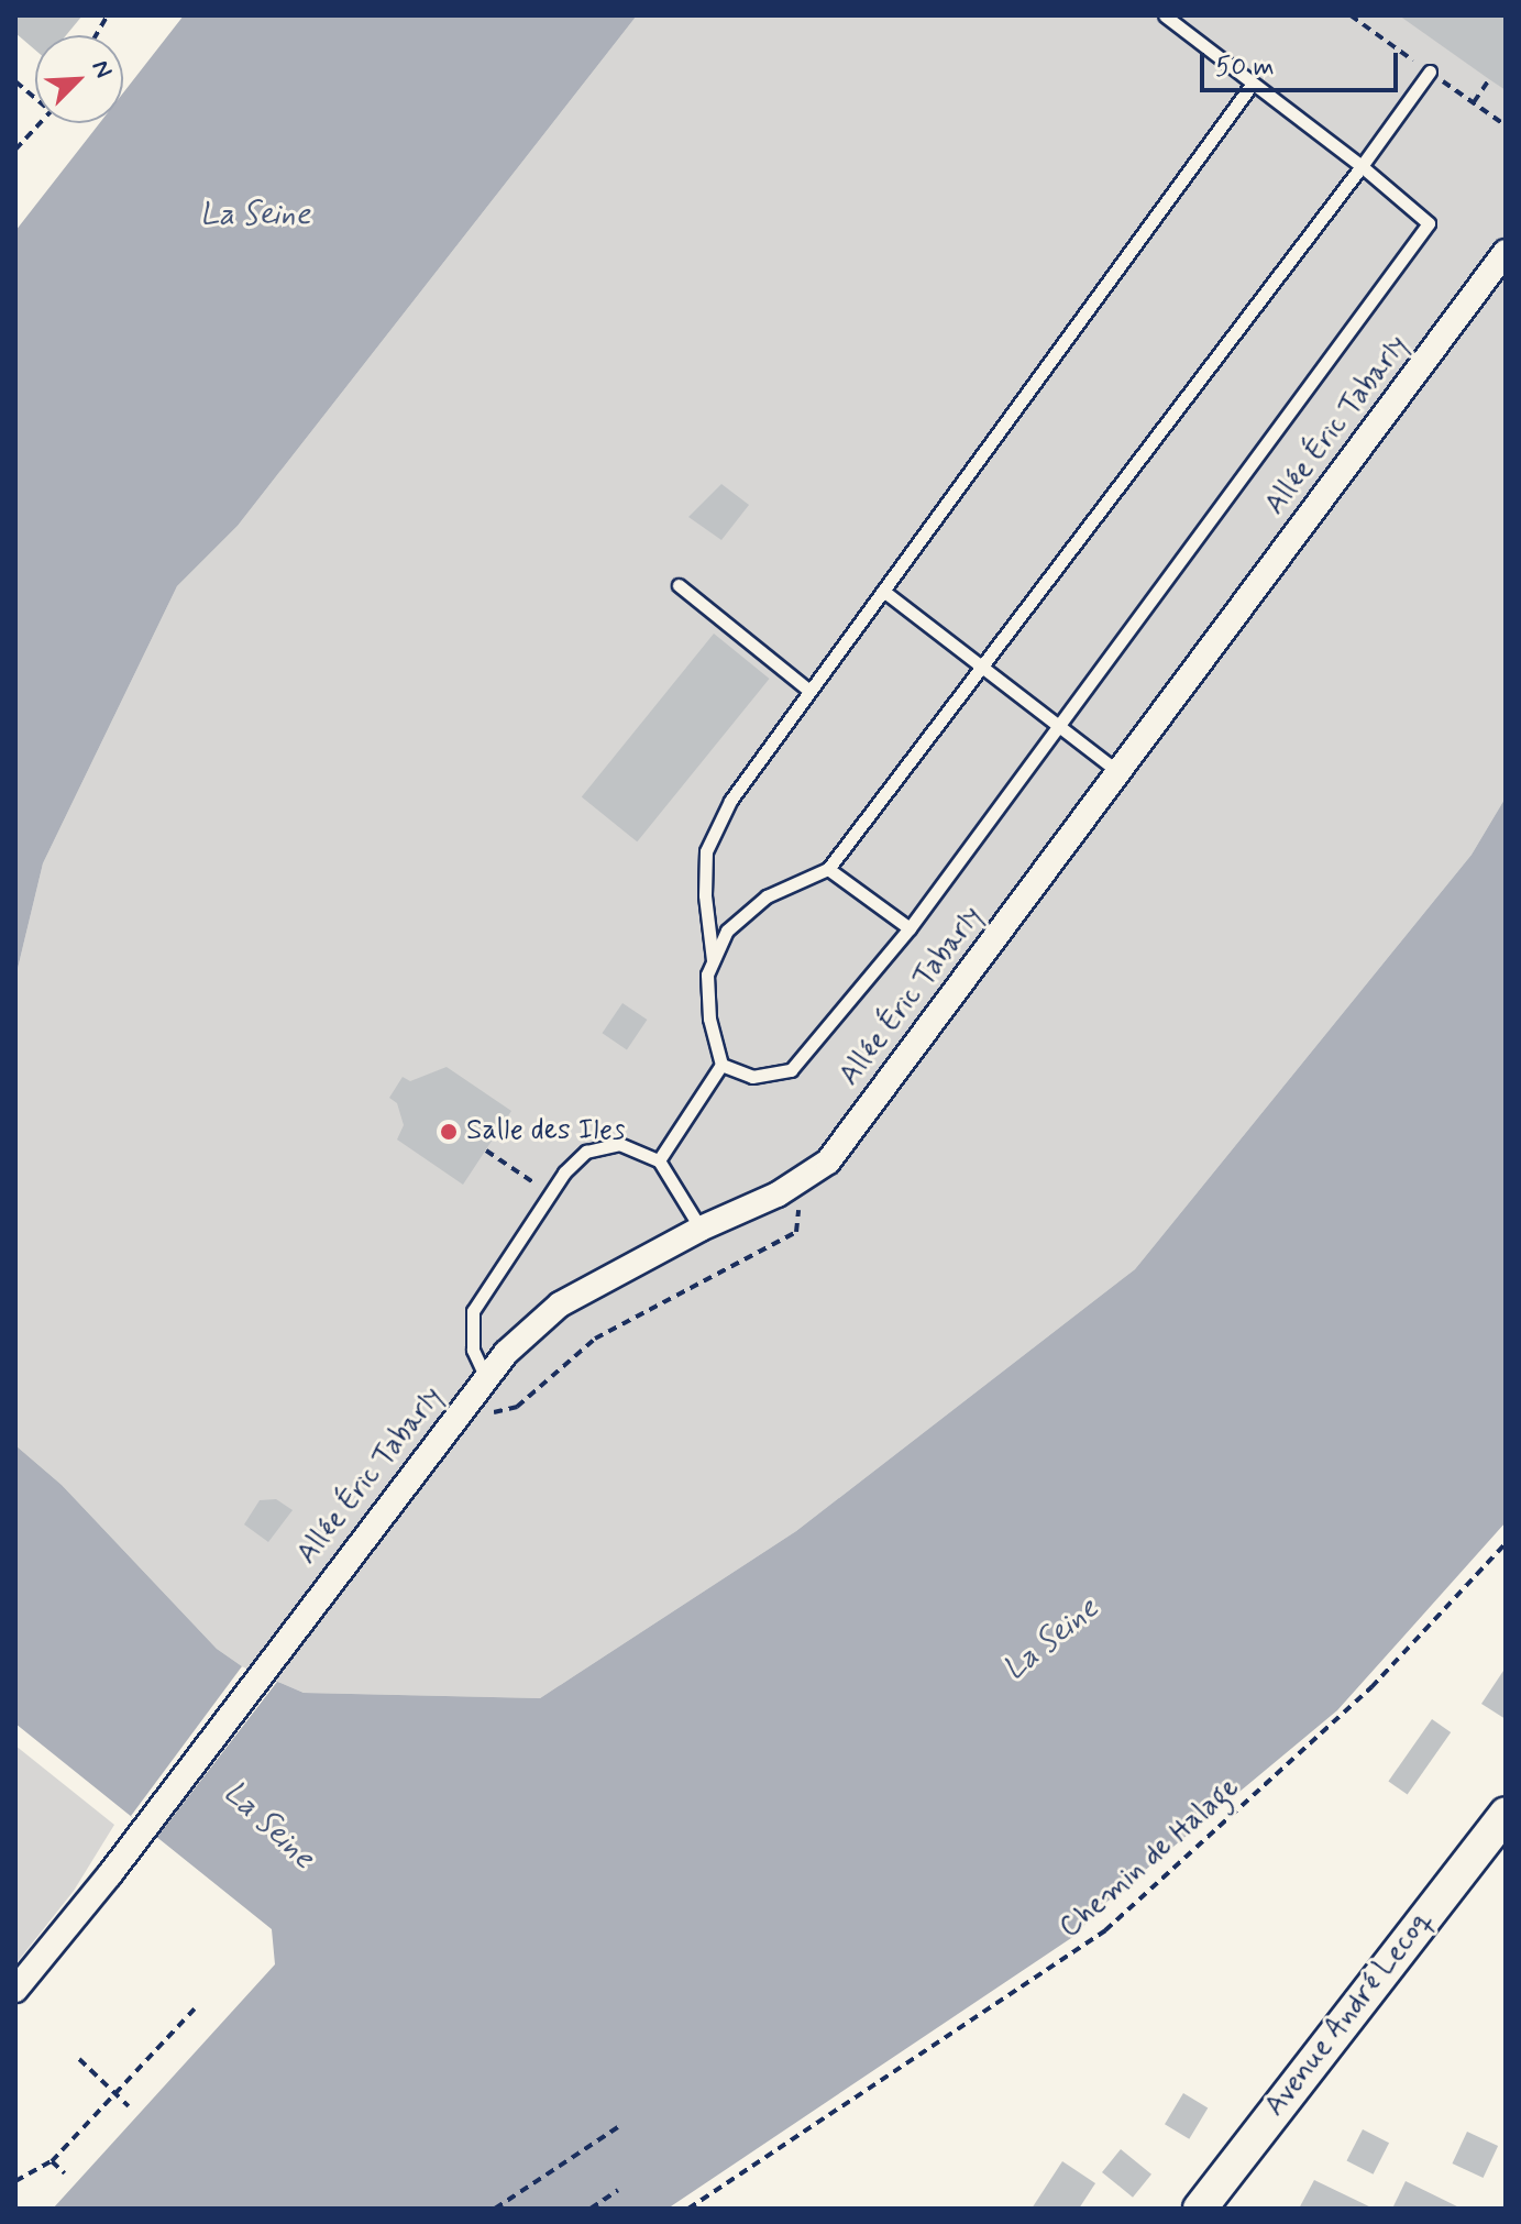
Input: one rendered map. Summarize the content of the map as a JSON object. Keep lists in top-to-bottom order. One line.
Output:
{"streets":{"main road":["Avenue André Lecoq"],"street":["Allée Éric Tabarly"],"path":["Chemin de Halage"]},"water":["La Seine"],"places":["Salle des Iles"],"scale_bar":"50 m","north":"top right"}
